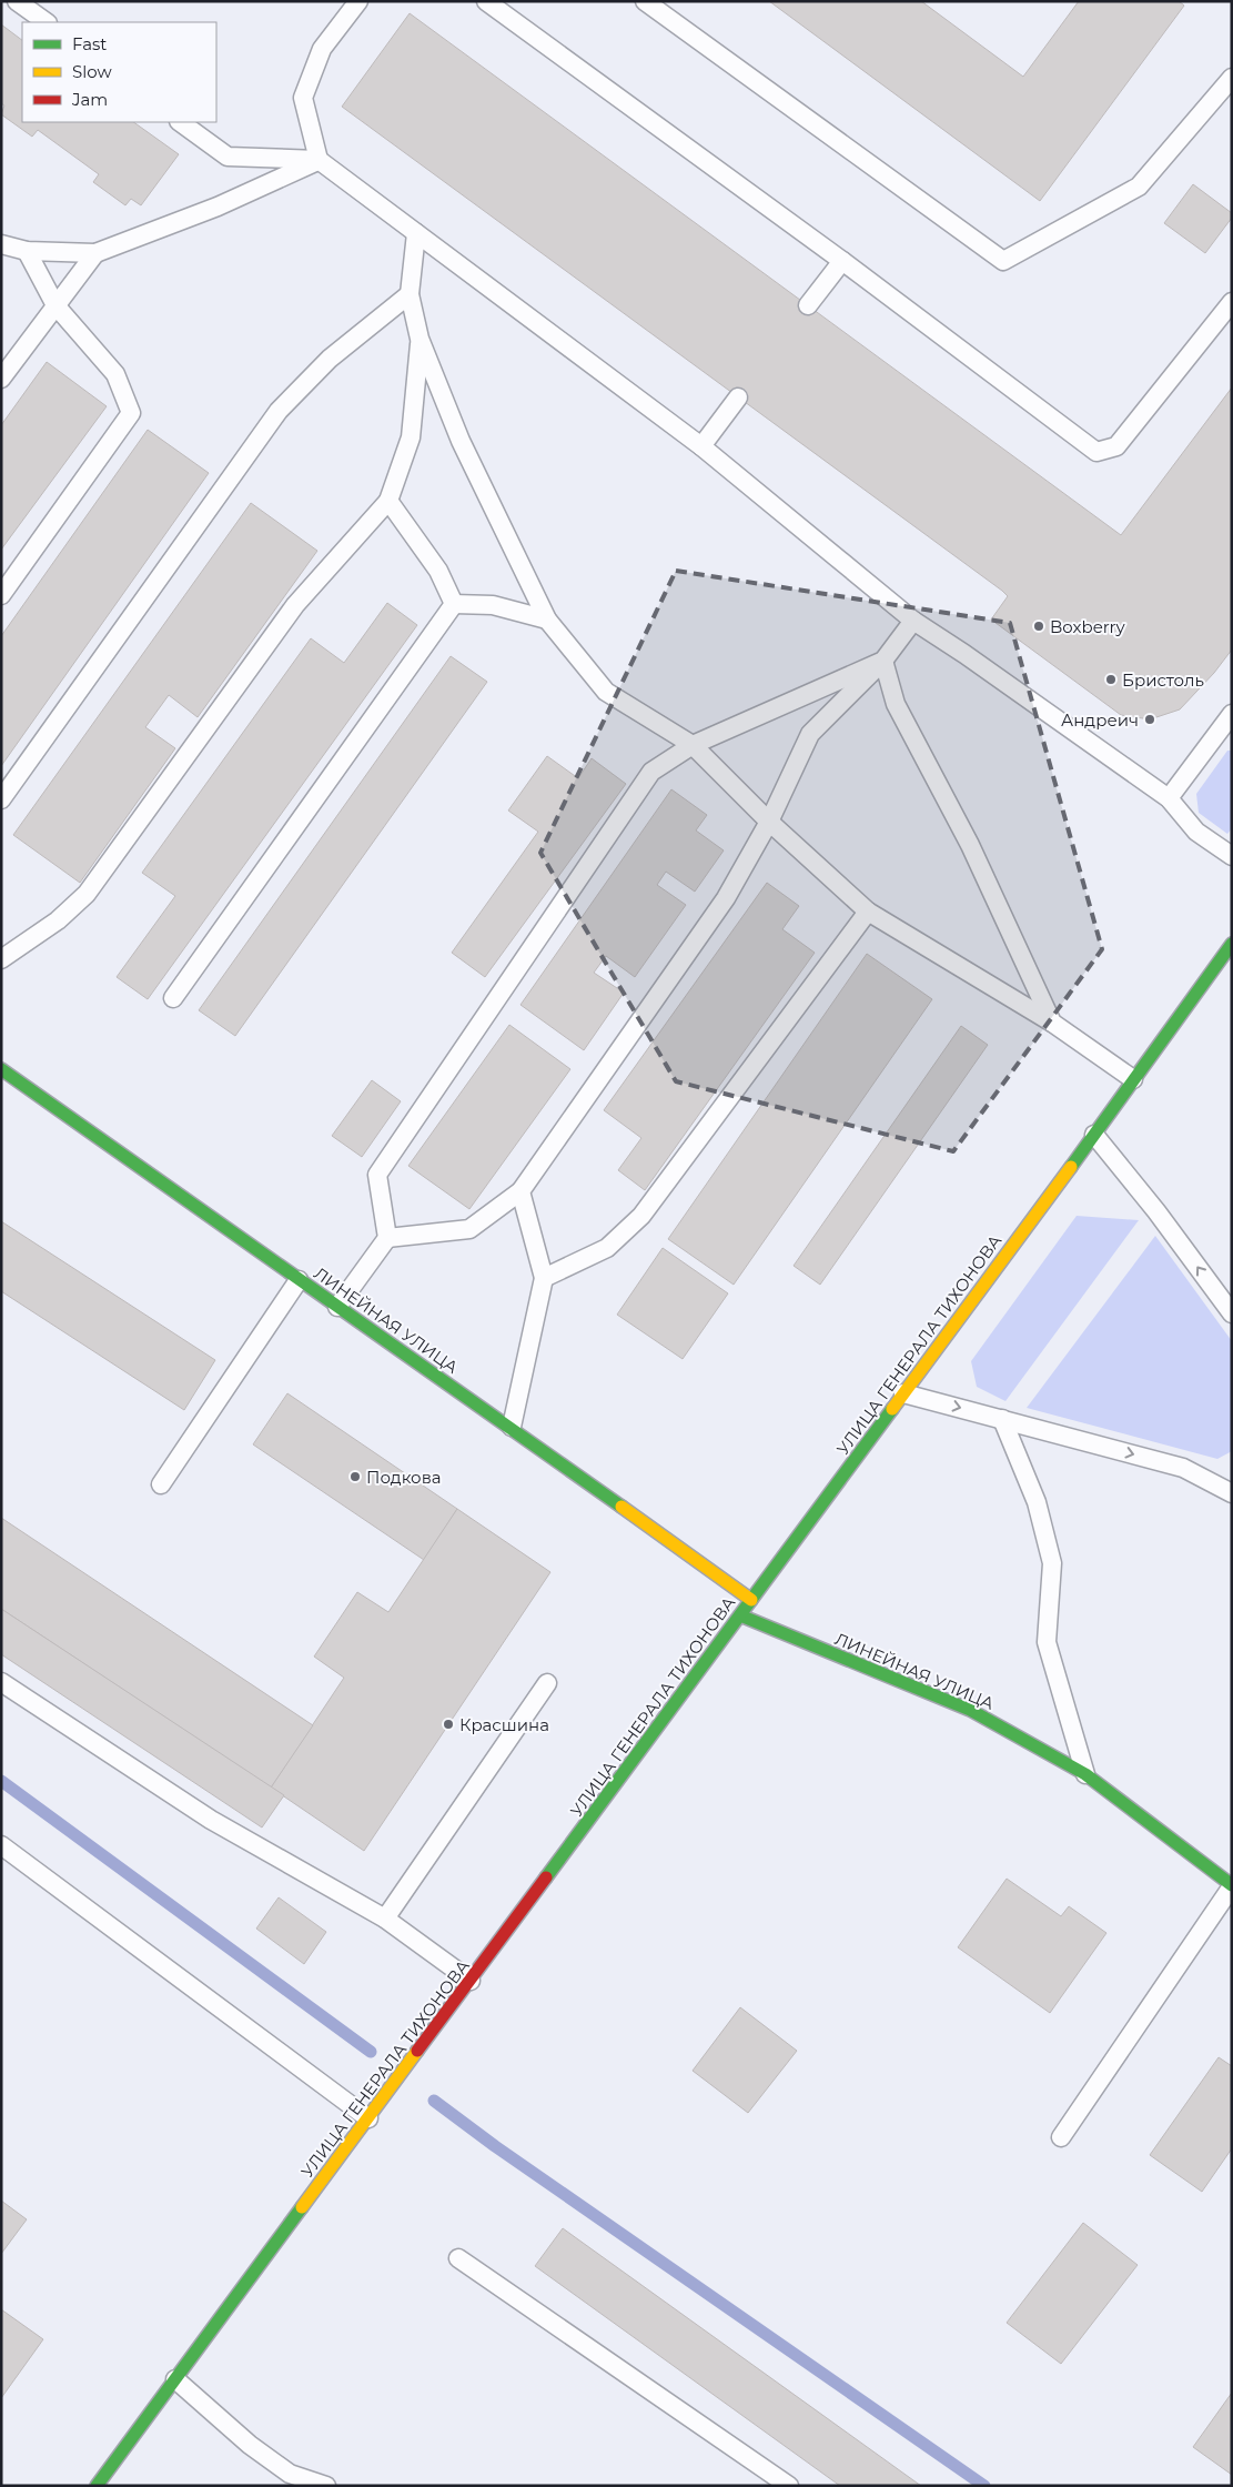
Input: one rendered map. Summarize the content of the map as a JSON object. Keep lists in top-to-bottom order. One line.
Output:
{"streets":{"main road":["ЛИНЕЙНАЯ УЛИЦА","УЛИЦА ГЕНЕРАЛА ТИХОНОВА"]},"crossings":[["ЛИНЕЙНАЯ УЛИЦА","УЛИЦА ГЕНЕРАЛА ТИХОНОВА"]],"places":["Boxberry","Бристоль","Андреич","Подкова","Красшина"],"legend":["Fast","Slow","Jam"]}
